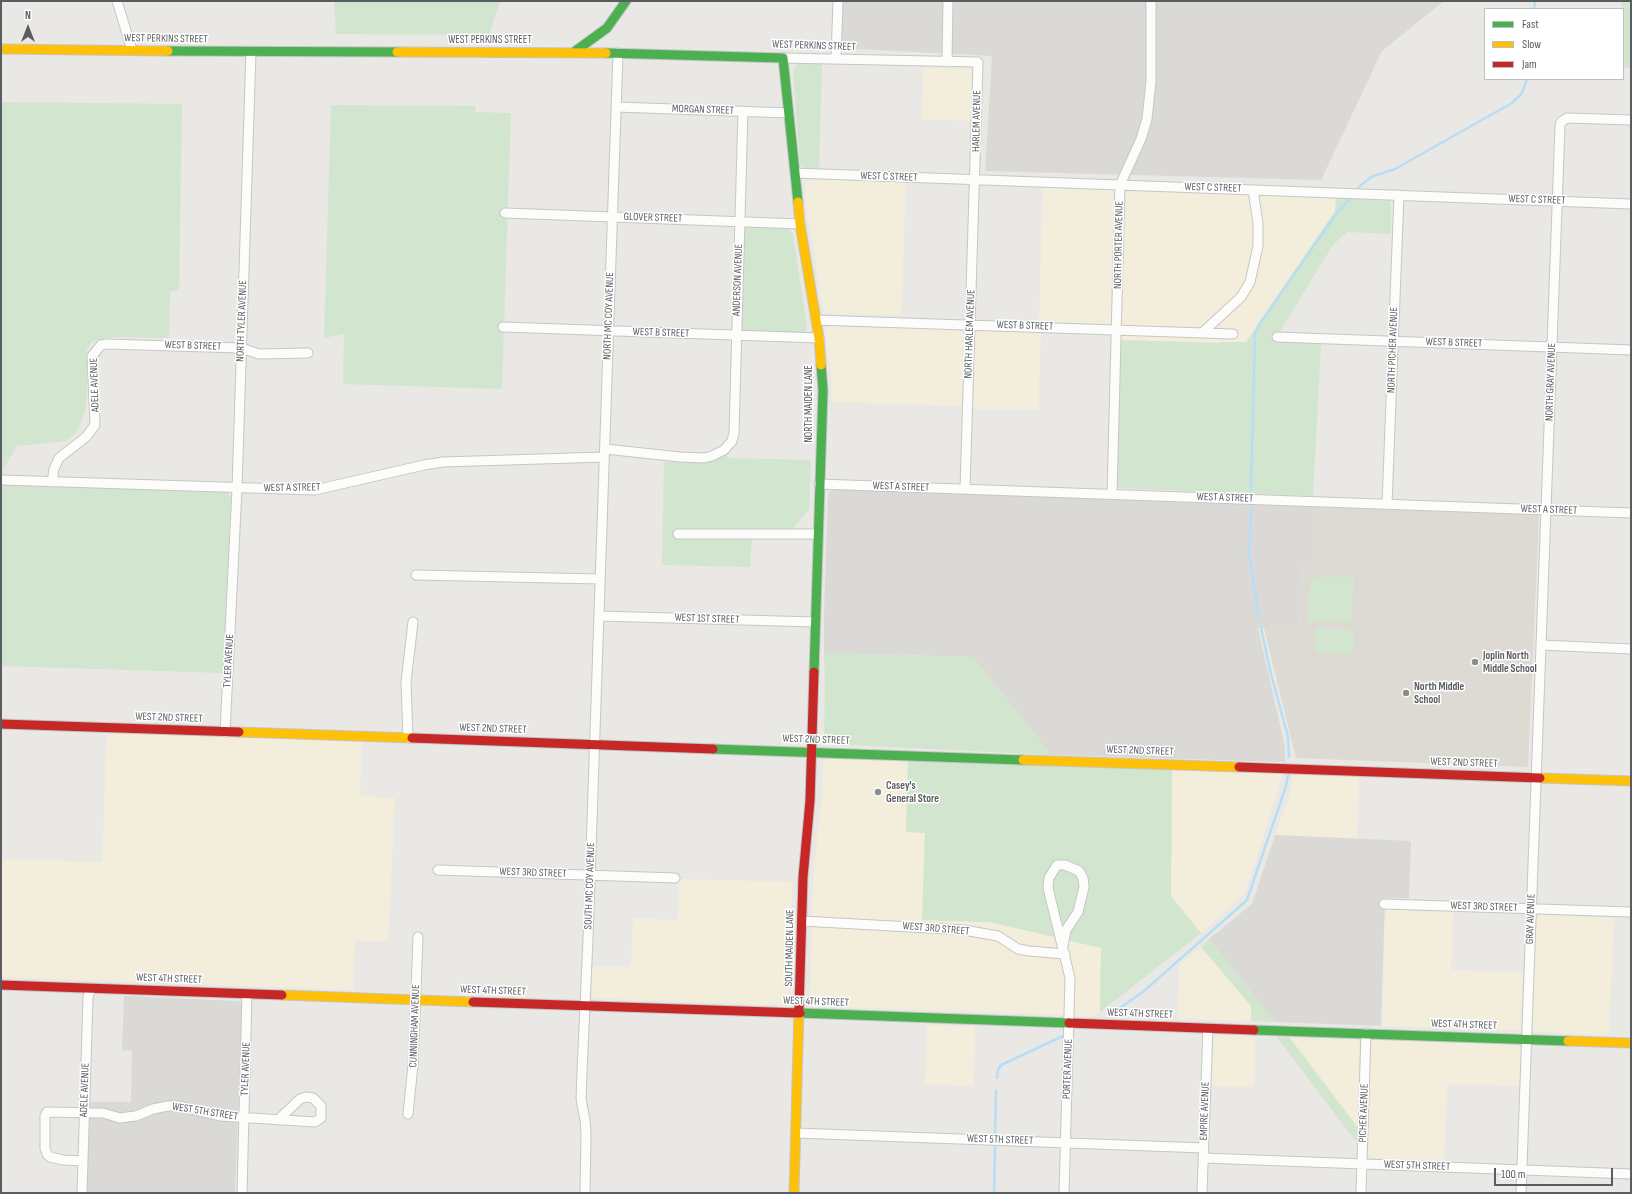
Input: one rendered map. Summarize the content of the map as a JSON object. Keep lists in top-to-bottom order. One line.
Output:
{"streets":{"street":["WEST PERKINS STREET","MORGAN STREET","HARLEM AVENUE","WEST C STREET","GLOVER STREET","NORTH PORTER AVENUE","ANDERSON AVENUE","NORTH MC COY AVENUE","NORTH TYLER AVENUE","WEST B STREET","NORTH HARLEM AVENUE","NORTH PICHER AVENUE","NORTH GRAY AVENUE","ADELE AVENUE","NORTH MAIDEN LANE","WEST A STREET","WEST 1ST STREET","TYLER AVENUE","WEST 2ND STREET","WEST 3RD STREET","SOUTH MC COY AVENUE","GRAY AVENUE","SOUTH MAIDEN LANE","WEST 4TH STREET","CUNNINGHAM AVENUE","PORTER AVENUE","EMPIRE AVENUE","WEST 5TH STREET","PICHER AVENUE"]},"crossings":[["WEST PERKINS STREET","HARLEM AVENUE"],["WEST PERKINS STREET","NORTH MC COY AVENUE"],["WEST PERKINS STREET","NORTH TYLER AVENUE"],["WEST PERKINS STREET","NORTH MAIDEN LANE"],["MORGAN STREET","ANDERSON AVENUE"],["MORGAN STREET","NORTH MC COY AVENUE"],["MORGAN STREET","NORTH MAIDEN LANE"],["HARLEM AVENUE","WEST C STREET"],["HARLEM AVENUE","NORTH HARLEM AVENUE"],["WEST C STREET","NORTH PORTER AVENUE"],["WEST C STREET","NORTH HARLEM AVENUE"],["WEST C STREET","NORTH PICHER AVENUE"],["WEST C STREET","NORTH GRAY AVENUE"],["WEST C STREET","NORTH MAIDEN LANE"],["GLOVER STREET","ANDERSON AVENUE"],["GLOVER STREET","NORTH MC COY AVENUE"],["GLOVER STREET","NORTH MAIDEN LANE"],["NORTH PORTER AVENUE","WEST B STREET"],["NORTH PORTER AVENUE","WEST A STREET"],["ANDERSON AVENUE","WEST B STREET"],["ANDERSON AVENUE","WEST A STREET"],["NORTH MC COY AVENUE","WEST B STREET"],["NORTH MC COY AVENUE","WEST A STREET"],["NORTH MC COY AVENUE","SOUTH MC COY AVENUE"],["NORTH TYLER AVENUE","WEST B STREET"],["NORTH TYLER AVENUE","WEST A STREET"],["NORTH TYLER AVENUE","TYLER AVENUE"],["WEST B STREET","NORTH HARLEM AVENUE"],["WEST B STREET","NORTH PICHER AVENUE"],["WEST B STREET","NORTH GRAY AVENUE"],["WEST B STREET","ADELE AVENUE"],["WEST B STREET","NORTH MAIDEN LANE"],["NORTH HARLEM AVENUE","WEST A STREET"],["NORTH PICHER AVENUE","WEST A STREET"],["NORTH GRAY AVENUE","WEST A STREET"],["NORTH GRAY AVENUE","GRAY AVENUE"],["ADELE AVENUE","WEST A STREET"],["ADELE AVENUE","WEST 4TH STREET"],["ADELE AVENUE","WEST 5TH STREET"],["NORTH MAIDEN LANE","WEST A STREET"],["NORTH MAIDEN LANE","WEST 1ST STREET"],["NORTH MAIDEN LANE","WEST 2ND STREET"],["NORTH MAIDEN LANE","SOUTH MAIDEN LANE"],["WEST 1ST STREET","SOUTH MC COY AVENUE"],["TYLER AVENUE","WEST 2ND STREET"],["TYLER AVENUE","WEST 4TH STREET"],["TYLER AVENUE","WEST 5TH STREET"],["WEST 2ND STREET","SOUTH MC COY AVENUE"],["WEST 2ND STREET","GRAY AVENUE"],["WEST 2ND STREET","SOUTH MAIDEN LANE"],["WEST 3RD STREET","SOUTH MC COY AVENUE"],["WEST 3RD STREET","GRAY AVENUE"],["WEST 3RD STREET","SOUTH MAIDEN LANE"],["WEST 3RD STREET","PORTER AVENUE"],["SOUTH MC COY AVENUE","WEST 4TH STREET"],["GRAY AVENUE","WEST 4TH STREET"],["GRAY AVENUE","WEST 5TH STREET"],["SOUTH MAIDEN LANE","WEST 4TH STREET"],["SOUTH MAIDEN LANE","WEST 5TH STREET"],["WEST 4TH STREET","CUNNINGHAM AVENUE"],["WEST 4TH STREET","PORTER AVENUE"],["WEST 4TH STREET","EMPIRE AVENUE"],["WEST 4TH STREET","PICHER AVENUE"],["PORTER AVENUE","WEST 5TH STREET"],["EMPIRE AVENUE","WEST 5TH STREET"],["WEST 5TH STREET","PICHER AVENUE"]],"places":["Joplin North Middle School","North Middle School","Casey's General Store"],"legend":["Fast","Slow","Jam"],"scale_bar":"100 m","north":"top"}
